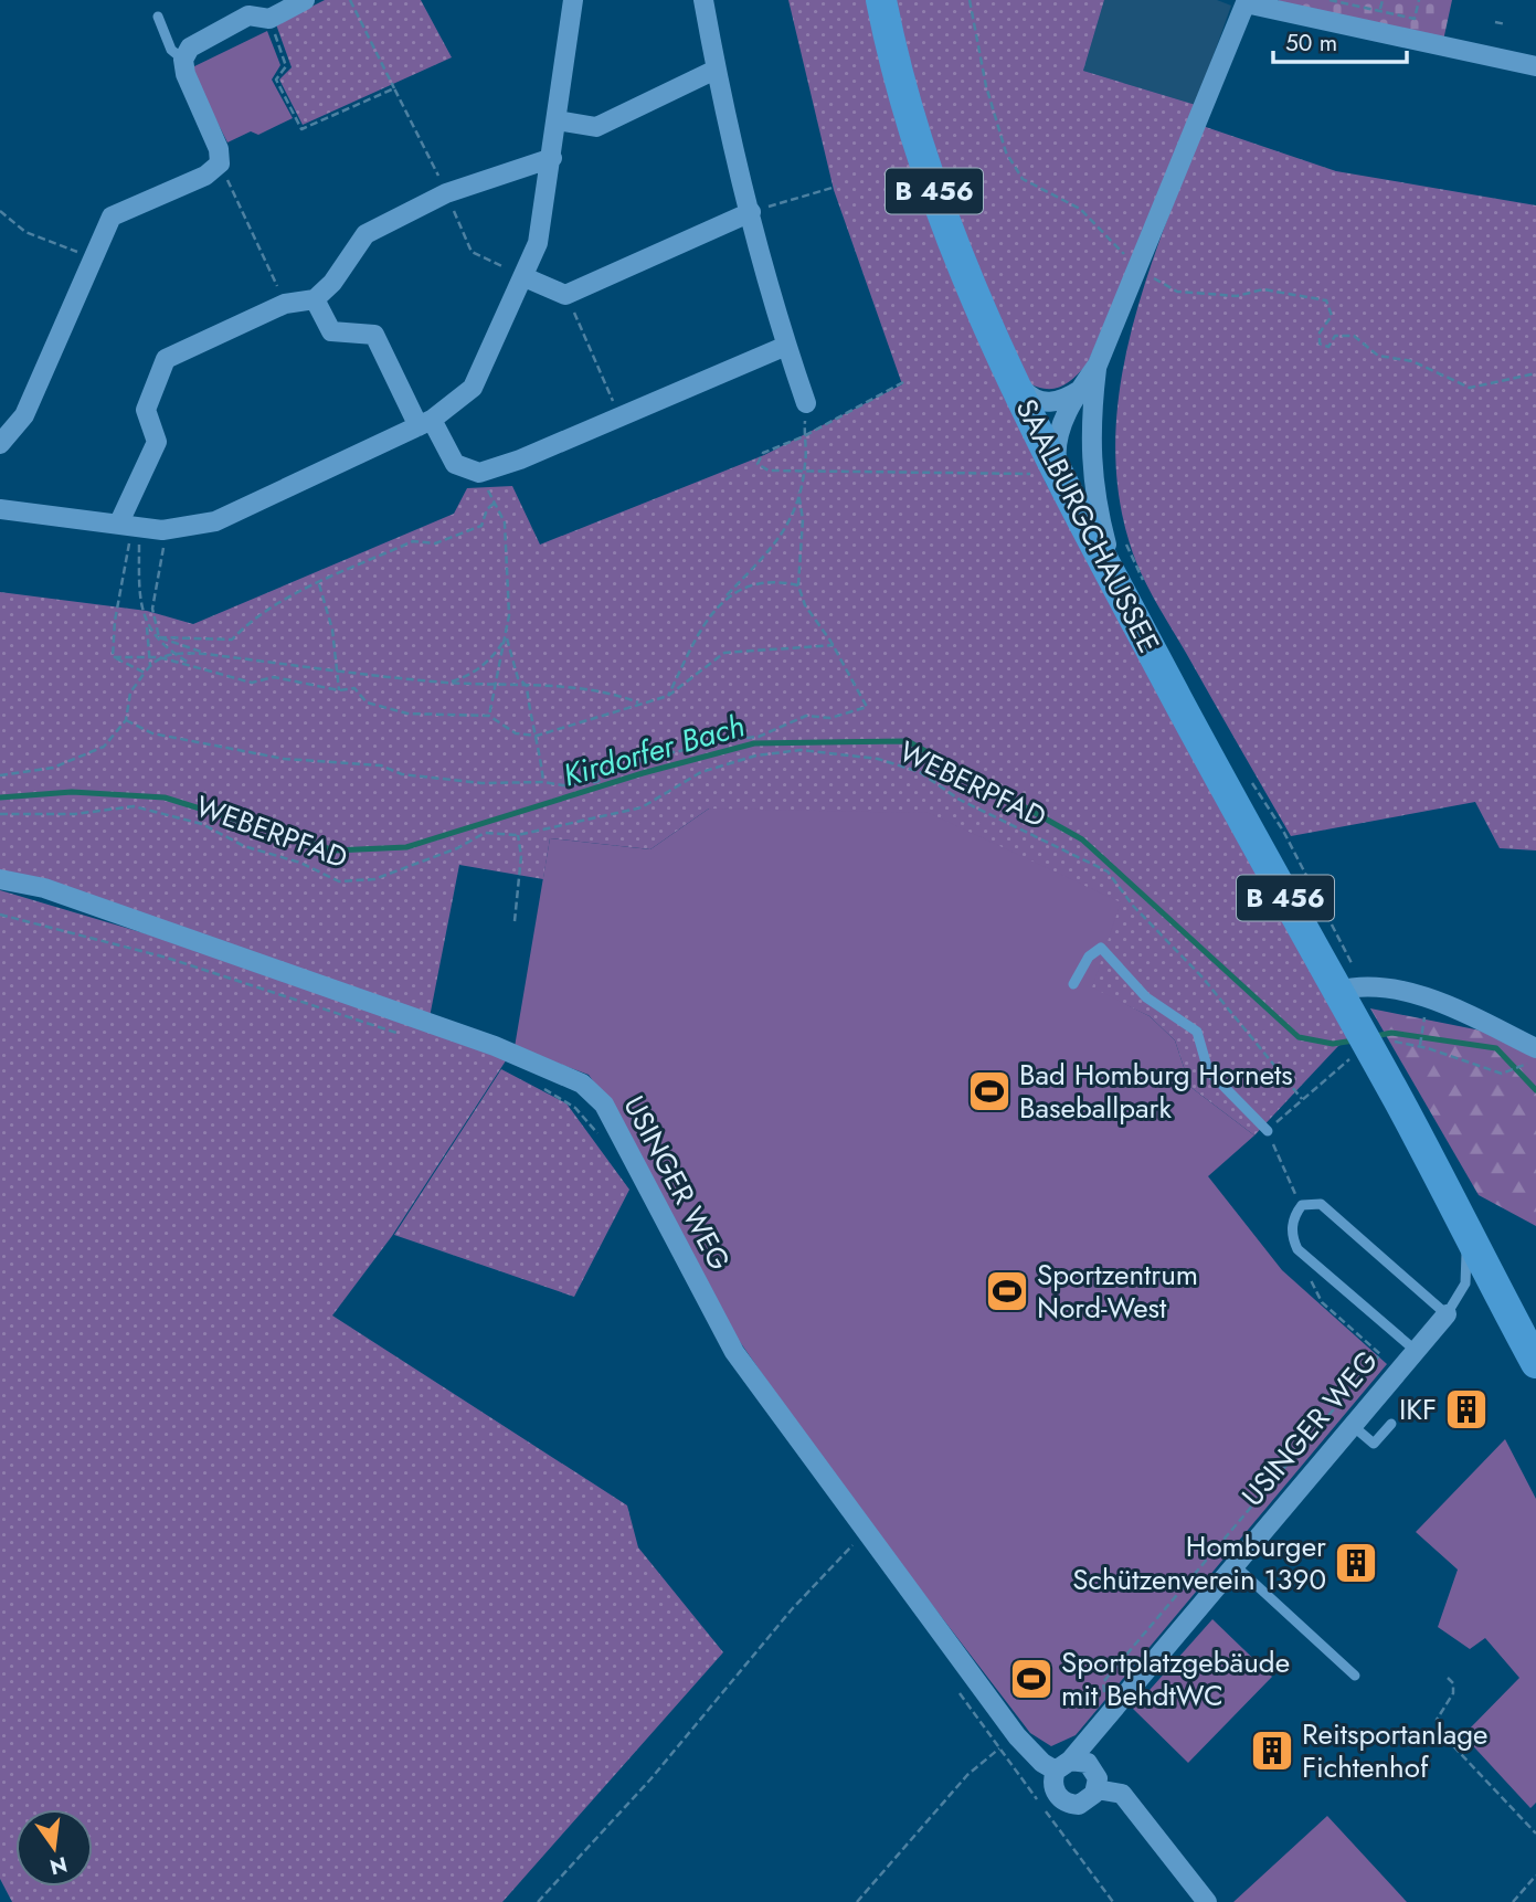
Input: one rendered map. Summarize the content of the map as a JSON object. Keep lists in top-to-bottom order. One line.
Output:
{"streets":{"main road":["B 456","SAALBURGCHAUSSEE"],"street":["USINGER WEG"],"path":["WEBERPFAD"]},"crossings":[["B 456","SAALBURGCHAUSSEE"]],"water":["Kirdorfer Bach"],"places":{"sports":["Bad Homburg Hornets Baseballpark","Sportzentrum Nord-West","Sportplatzgebäude mit BehdtWC"],"building":["IKF","Homburger Schützenverein 1390","Reitsportanlage Fichtenhof"]},"scale_bar":"50 m","north":"bottom"}
